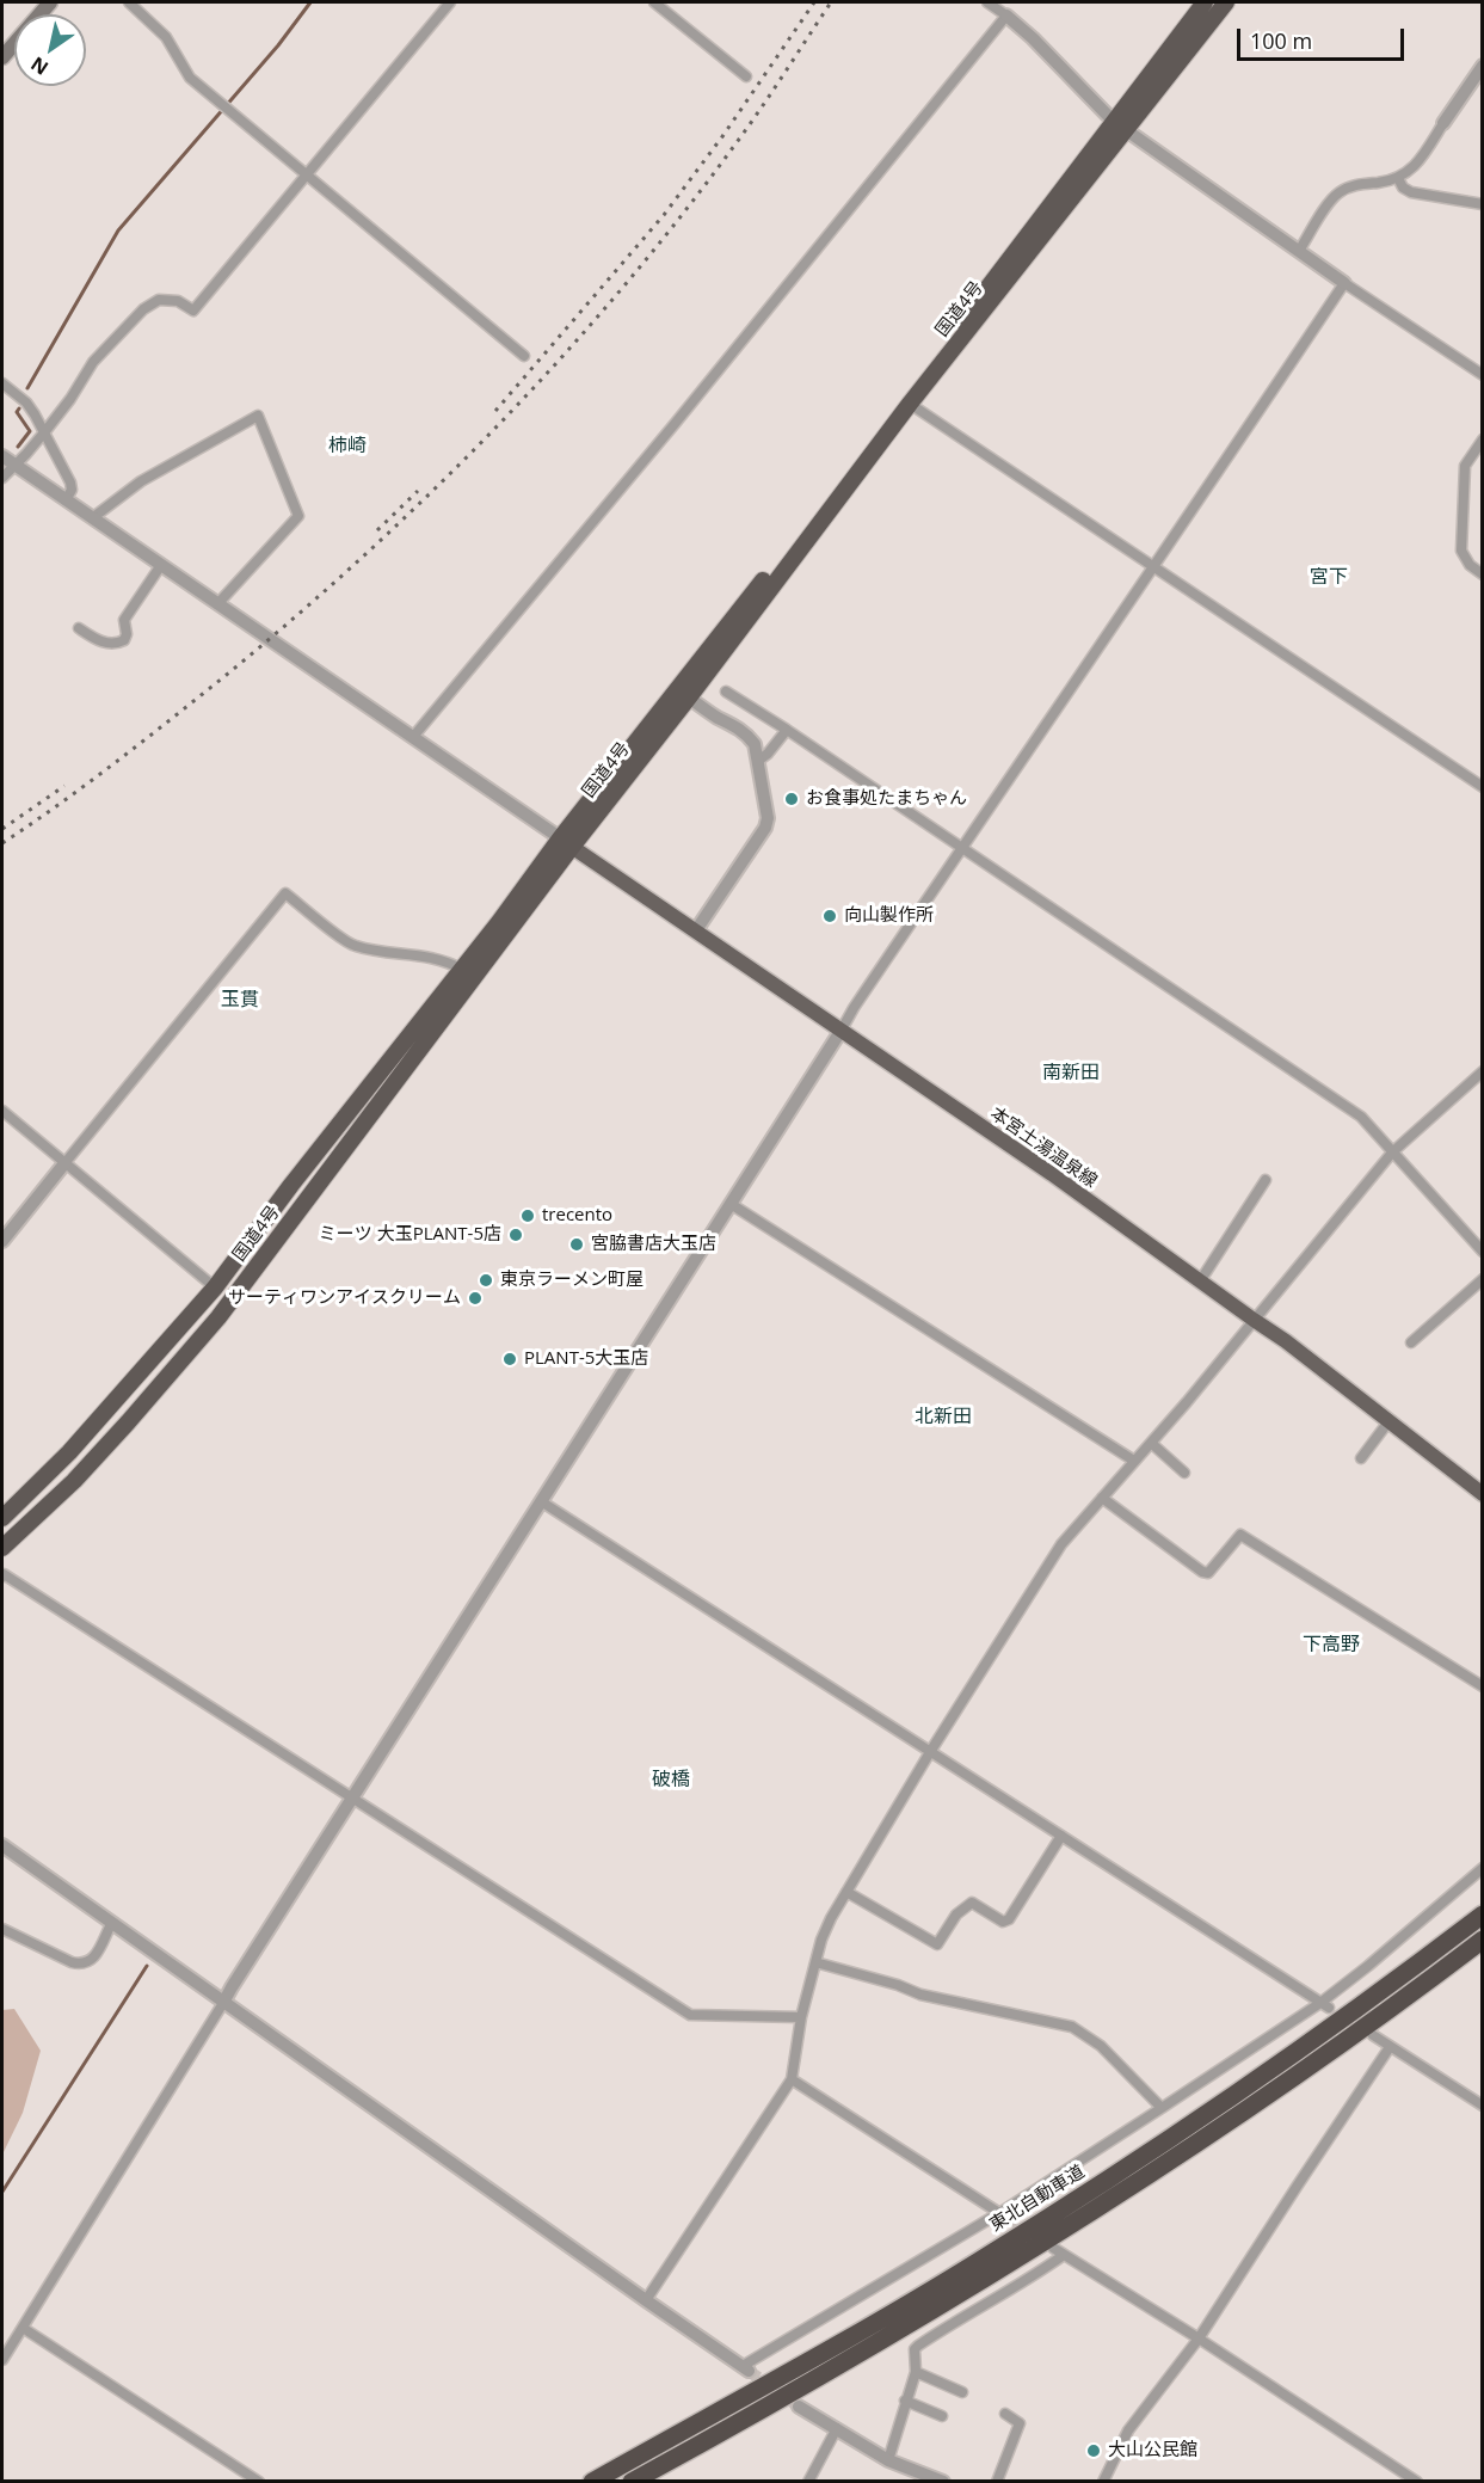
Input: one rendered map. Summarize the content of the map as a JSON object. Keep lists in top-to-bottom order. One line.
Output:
{"streets":{"highway":["国道4号","東北自動車道"],"main road":["本宮土湯温泉線"]},"crossings":[["国道4号","本宮土湯温泉線"]],"districts":["柿崎","宮下","玉貫","南新田","北新田","下高野","破橋"],"places":["お食事処たまちゃん","向山製作所","trecento","ミーツ 大玉PLANT-5店","宮脇書店大玉店","東京ラーメン町屋","サーティワンアイスクリーム","PLANT-5大玉店","大山公民館"],"scale_bar":"100 m","north":"bottom left"}
